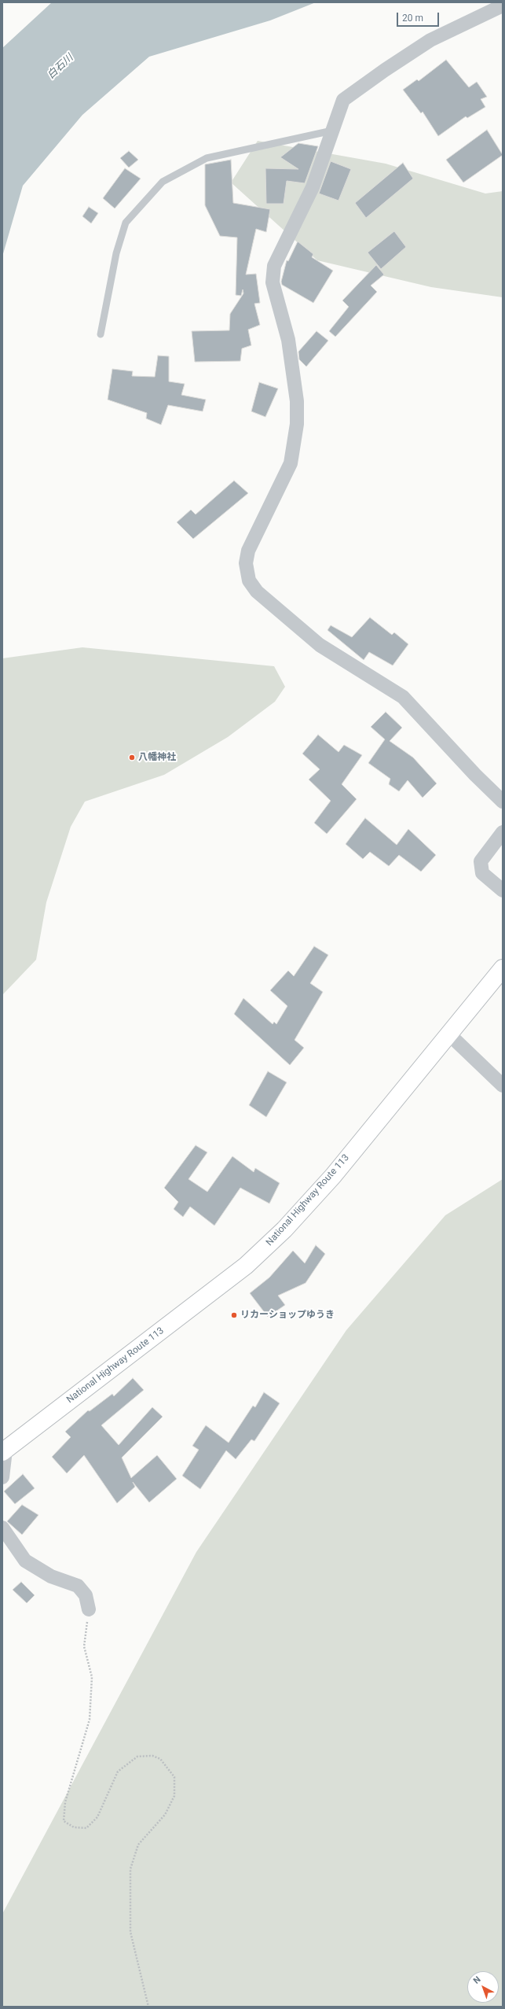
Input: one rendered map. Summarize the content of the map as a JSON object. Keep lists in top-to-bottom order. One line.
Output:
{"streets":{"highway":["National Highway Route 113"]},"water":["白石川"],"places":["八幡神社","リカーショップゆうき"],"scale_bar":"20 m","north":"top left"}
